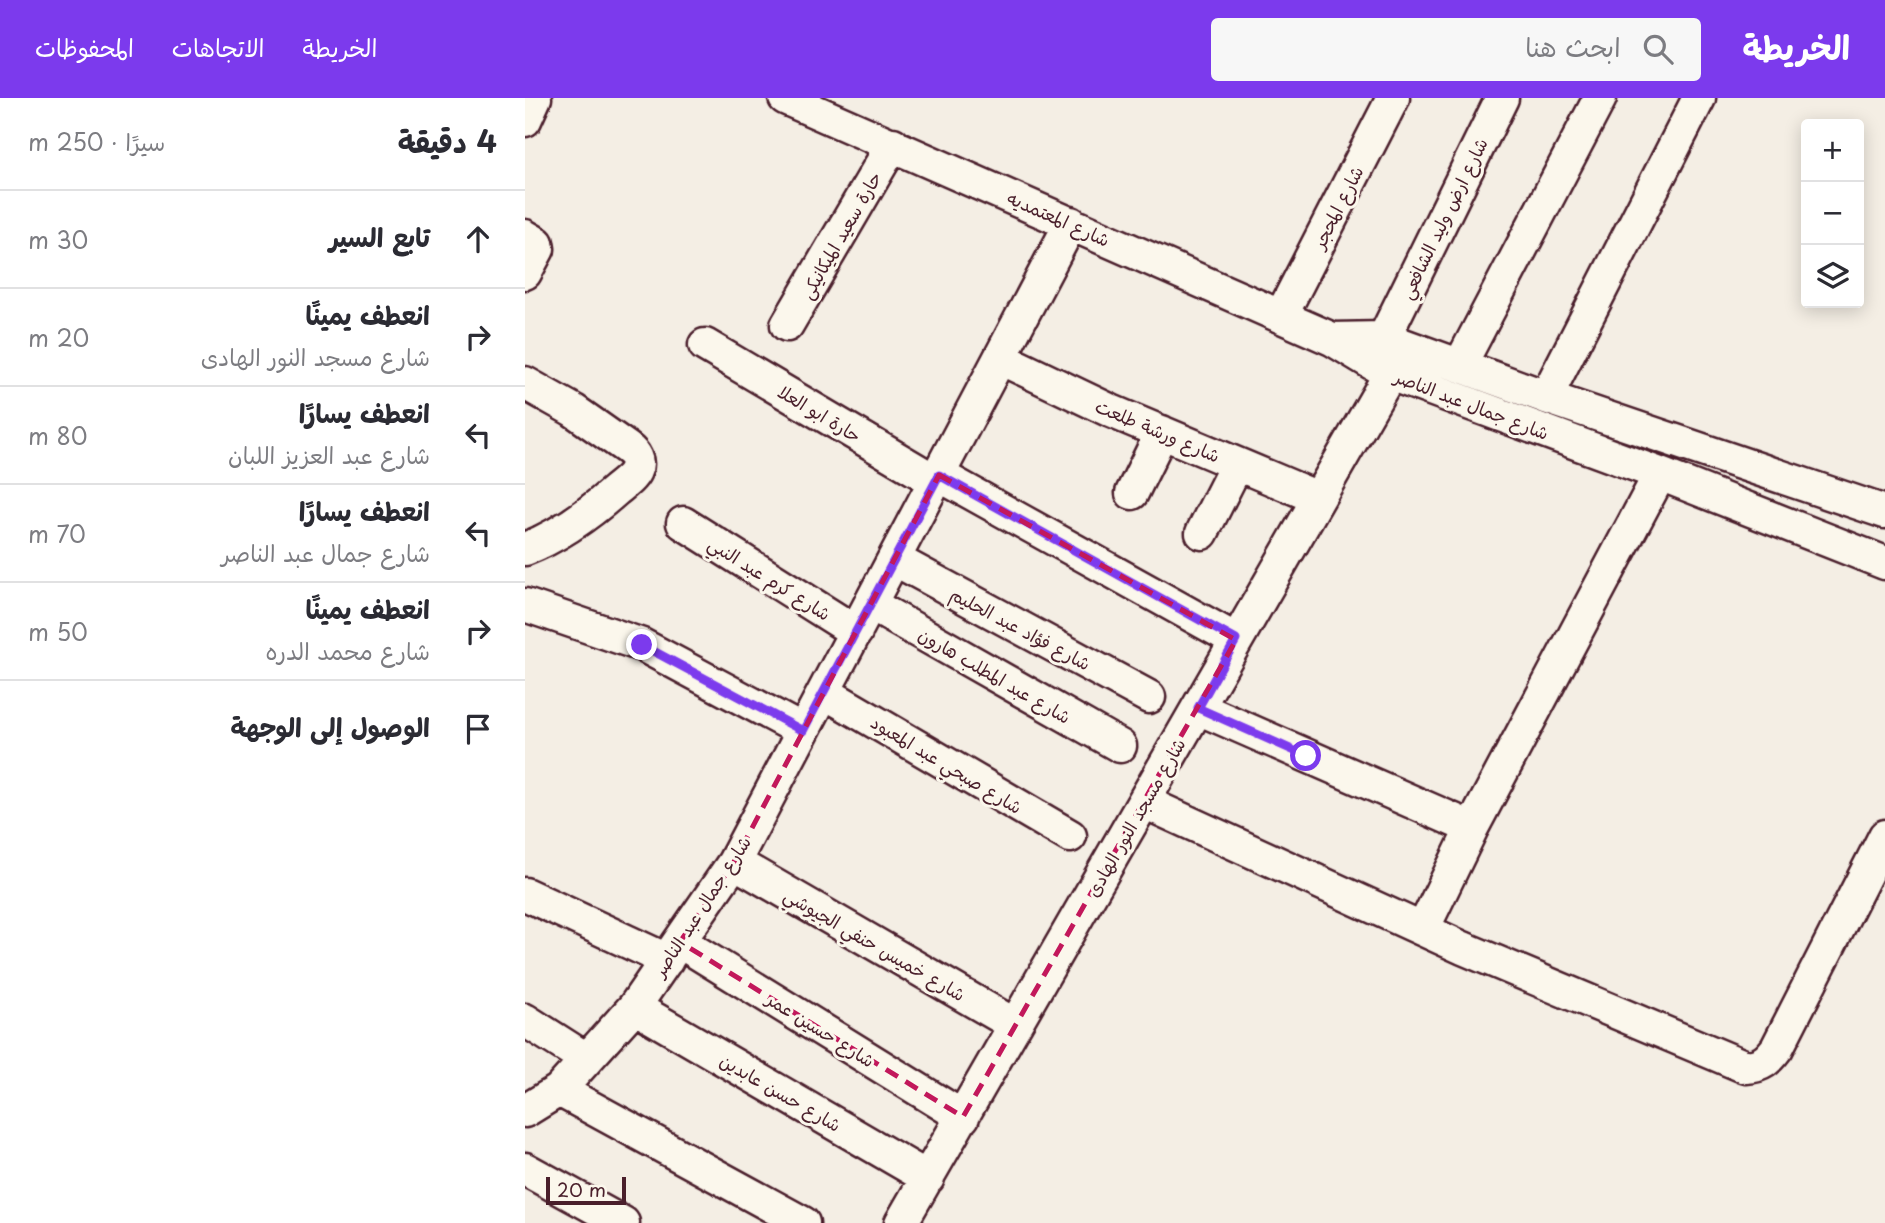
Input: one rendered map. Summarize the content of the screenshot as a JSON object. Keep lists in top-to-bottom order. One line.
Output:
{"streets":{"street":["شارع المحجر","شارع المعتمديه","شارع ارض وليد الشافعي","حارة سعيد الميكانيكى","شارع جمال عبد الناصر","حارة ابو العلا","شارع ورشة طلعت","شارع كرم عبد النبي","شارع فؤاد عبد الحليم","شارع عبد المطلب هارون","شارع صبحي عبد المعبود","شارع مسجد النور الهادى","شارع خميس حنفي الجيوشي","شارع حسين عمر","شارع حسن عابدين"]},"crossings":[["شارع المحجر","شارع المعتمديه"],["شارع المعتمديه","حارة سعيد الميكانيكى"],["شارع المعتمديه","شارع جمال عبد الناصر"],["شارع ارض وليد الشافعي","شارع جمال عبد الناصر"],["شارع جمال عبد الناصر","حارة ابو العلا"],["شارع جمال عبد الناصر","شارع ورشة طلعت"],["شارع جمال عبد الناصر","شارع كرم عبد النبي"],["شارع جمال عبد الناصر","شارع فؤاد عبد الحليم"],["شارع جمال عبد الناصر","شارع عبد المطلب هارون"],["شارع جمال عبد الناصر","شارع صبحي عبد المعبود"],["شارع جمال عبد الناصر","شارع مسجد النور الهادى"],["شارع جمال عبد الناصر","شارع خميس حنفي الجيوشي"],["شارع جمال عبد الناصر","شارع حسين عمر"],["شارع جمال عبد الناصر","شارع حسن عابدين"],["حارة ابو العلا","شارع مسجد النور الهادى"],["شارع ورشة طلعت","شارع مسجد النور الهادى"],["شارع كرم عبد النبي","شارع عبد المطلب هارون"],["شارع مسجد النور الهادى","شارع خميس حنفي الجيوشي"],["شارع مسجد النور الهادى","شارع حسين عمر"],["شارع مسجد النور الهادى","شارع حسن عابدين"]],"scale_bar":"20 m","page":{"header":"الخريطة","search":"ابحث هنا","nav":["الخريطة","الاتجاهات","المحفوظات"],"heading":["4 دقيقة","سيرًا · 250 m"],"map_buttons":["+","−"],"list":[["تابع السير","30 m"],["انعطف يمينًا","شارع مسجد النور الهادى","20 m"],["انعطف يسارًا","شارع عبد العزيز اللبان","80 m"],["انعطف يسارًا","شارع جمال عبد الناصر","70 m"],["انعطف يمينًا","شارع محمد الدره","50 m"],"الوصول إلى الوجهة"],"scale":"20 m"}}
